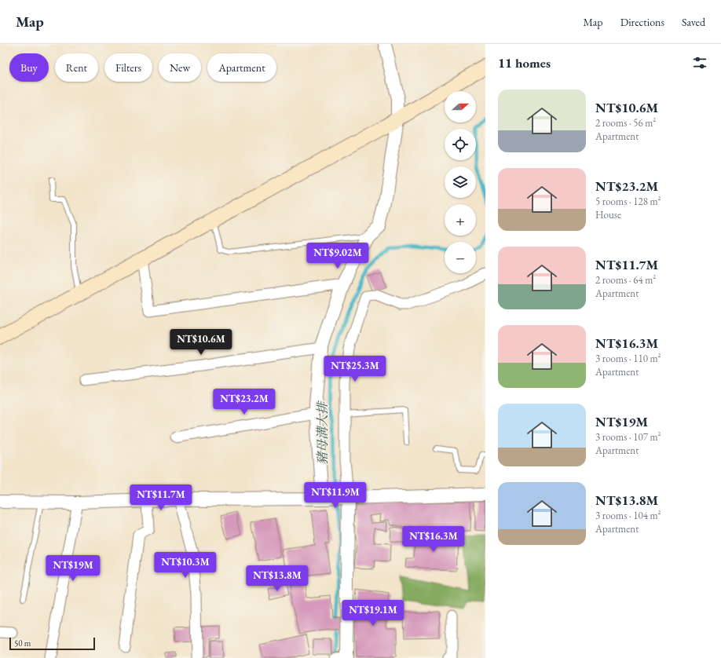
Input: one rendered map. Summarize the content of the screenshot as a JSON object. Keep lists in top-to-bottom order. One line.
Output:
{"water":["豬母溝大排"],"scale_bar":"50 m","north":"right","page":{"header":"Map","nav":["Map","Directions","Saved"],"heading":"11 homes","chip":["Buy","Rent","Filters","New","Apartment"],"list":[{"name":"NT$10.6M","note":"2 rooms · 56 m² · Apartment"},{"name":"NT$23.2M","note":"5 rooms · 128 m² · House"},{"name":"NT$11.7M","note":"2 rooms · 64 m² · Apartment"},{"name":"NT$16.3M","note":"3 rooms · 110 m² · Apartment"},{"name":"NT$19M","note":"3 rooms · 107 m² · Apartment"},{"name":"NT$13.8M","note":"3 rooms · 104 m² · Apartment"}],"map_buttons":["+","−"],"price":["NT$9.02M","NT$10.6M","NT$25.3M","NT$23.2M","NT$11.9M","NT$11.7M","NT$16.3M","NT$10.3M","NT$19M","NT$13.8M","NT$19.1M"],"scale":"50 m"}}
